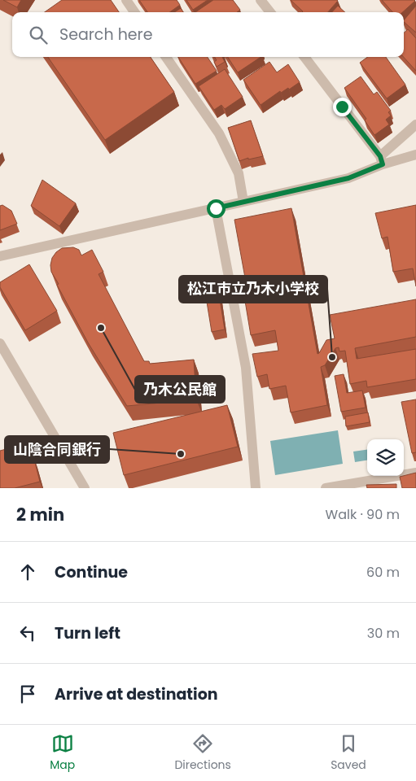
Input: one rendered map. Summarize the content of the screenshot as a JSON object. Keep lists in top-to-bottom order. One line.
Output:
{"places":["乃木公民館","松江市立乃木小学校","山陰合同銀行"],"page":{"search":"Search here","heading":["2 min","Walk · 90 m"],"list":[["Continue","60 m"],["Turn left","30 m"],"Arrive at destination"],"nav":["Map","Directions","Saved"]}}
